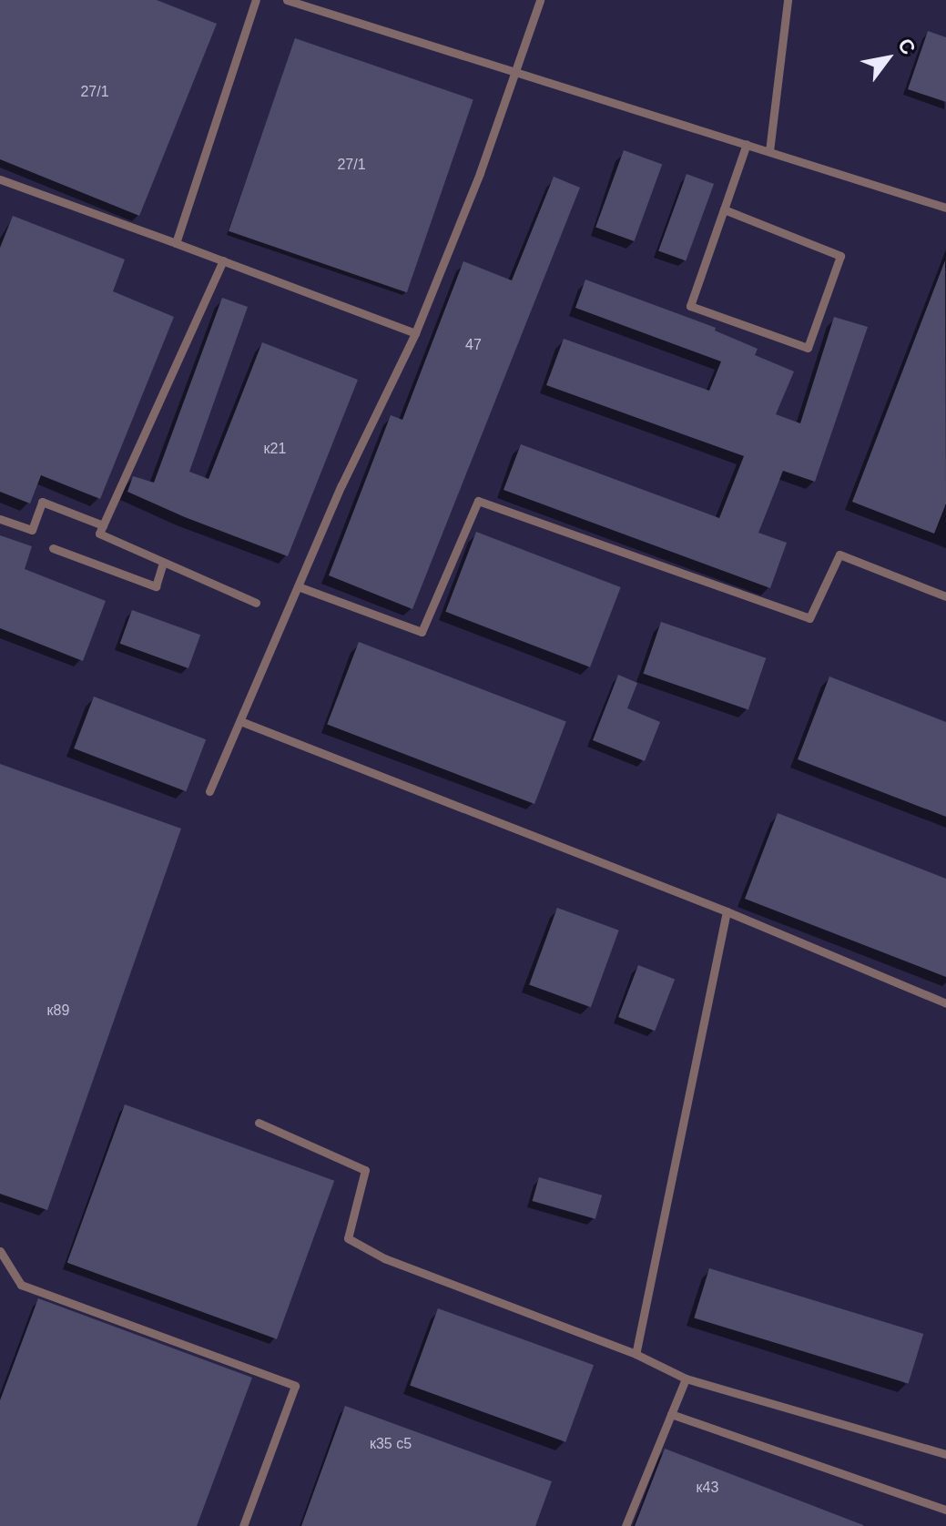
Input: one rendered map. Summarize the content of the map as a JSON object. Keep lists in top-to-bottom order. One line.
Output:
{"house_numbers":["27/1","27/1","47","к21","к89","к35 с5","к43"],"north":"top right"}
